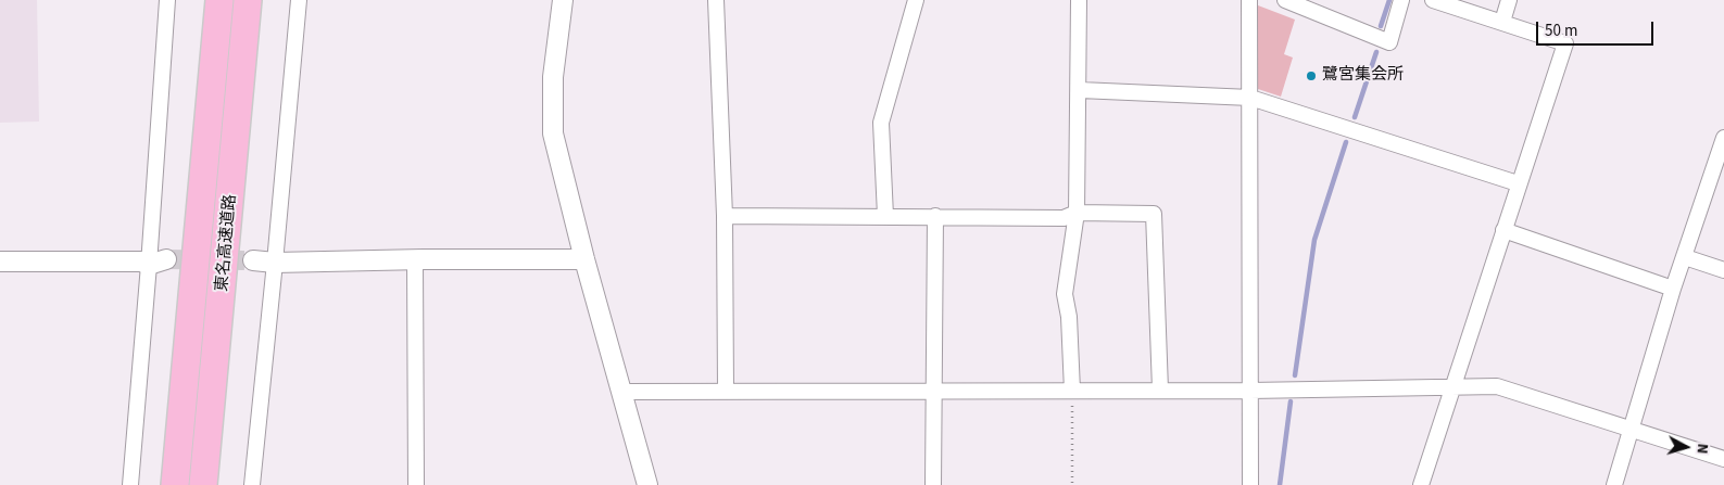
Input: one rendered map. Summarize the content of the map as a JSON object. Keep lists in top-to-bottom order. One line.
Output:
{"streets":{"highway":["東名高速道路"]},"places":["鷺宮集会所"],"scale_bar":"50 m","north":"right"}
